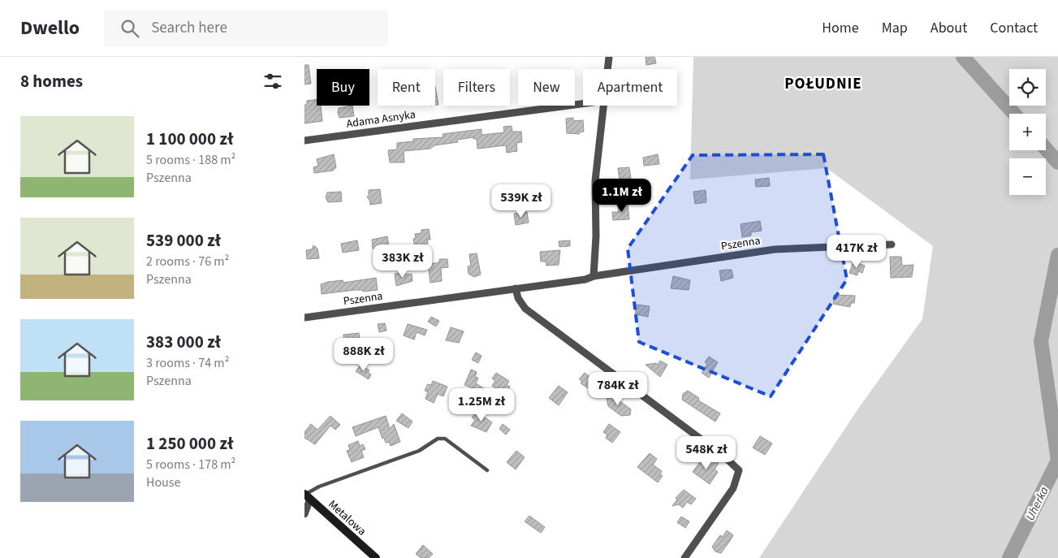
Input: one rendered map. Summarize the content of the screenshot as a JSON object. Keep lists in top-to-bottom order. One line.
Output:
{"streets":{"street":["Adama Asnyka","Pszenna","Metalowa"]},"districts":["POŁUDNIE"],"water":["Uherka"],"page":{"header":"Dwello","search":"Search here","nav":["Home","Map","About","Contact"],"heading":"8 homes","map_buttons":["+","−"],"chip":["Buy","Rent","Filters","New","Apartment"],"list":[{"name":"1 100 000 zł","note":"5 rooms · 188 m² · Pszenna"},{"name":"539 000 zł","note":"2 rooms · 76 m² · Pszenna"},{"name":"383 000 zł","note":"3 rooms · 74 m² · Pszenna"},{"name":"1 250 000 zł","note":"5 rooms · 178 m² · House"}],"price":["1.1M zł","539K zł","417K zł","383K zł","888K zł","784K zł","1.25M zł","548K zł"]}}
